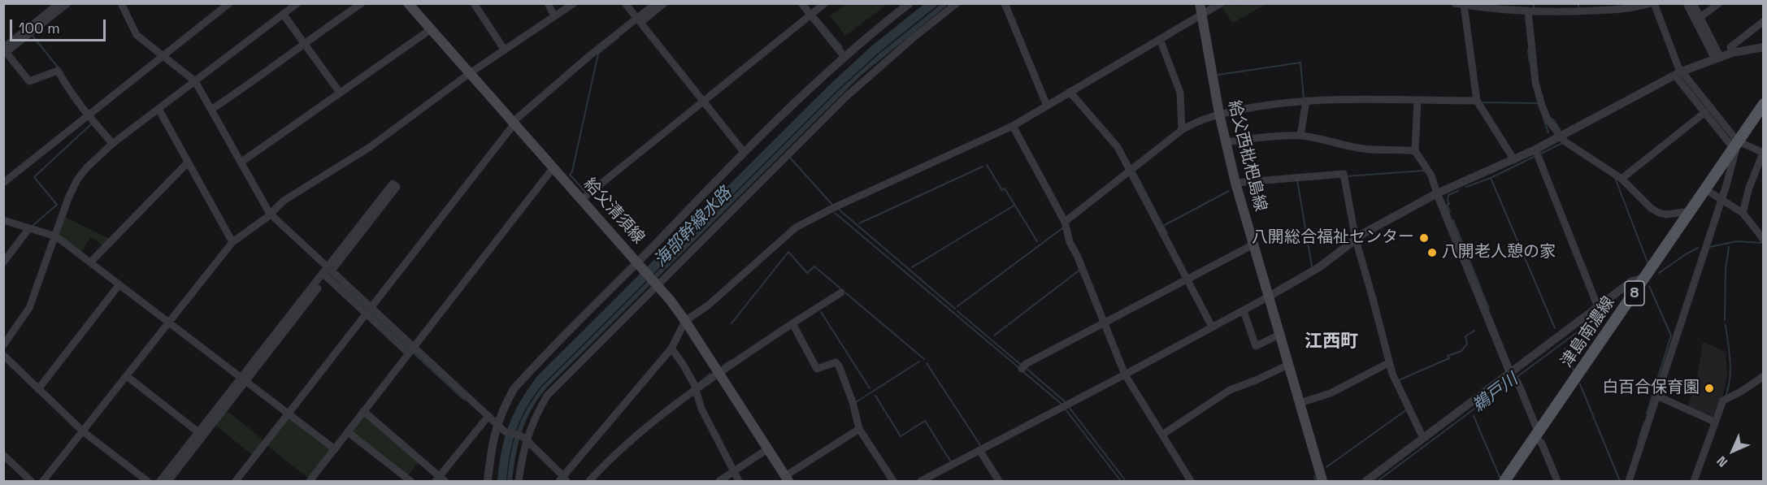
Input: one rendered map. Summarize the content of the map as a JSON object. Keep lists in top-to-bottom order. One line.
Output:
{"streets":{"main road":["給父西枇杷島線","給父清須線","8","津島南濃線"]},"districts":["江西町"],"water":["海部幹線水路","鵜戸川"],"places":["八開総合福祉センター","八開老人憩の家","白百合保育園"],"scale_bar":"100 m","north":"bottom left"}
